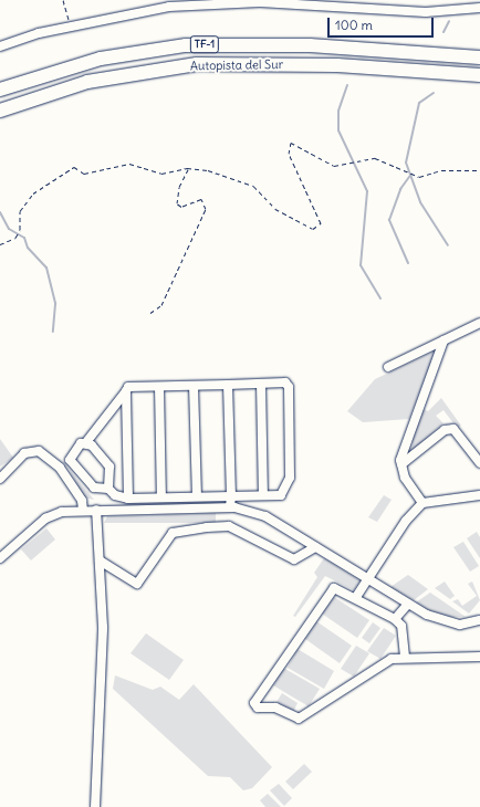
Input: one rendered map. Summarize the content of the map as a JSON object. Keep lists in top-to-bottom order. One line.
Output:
{"streets":{"highway":["TF-1","Autopista del Sur"]},"scale_bar":"100 m"}
